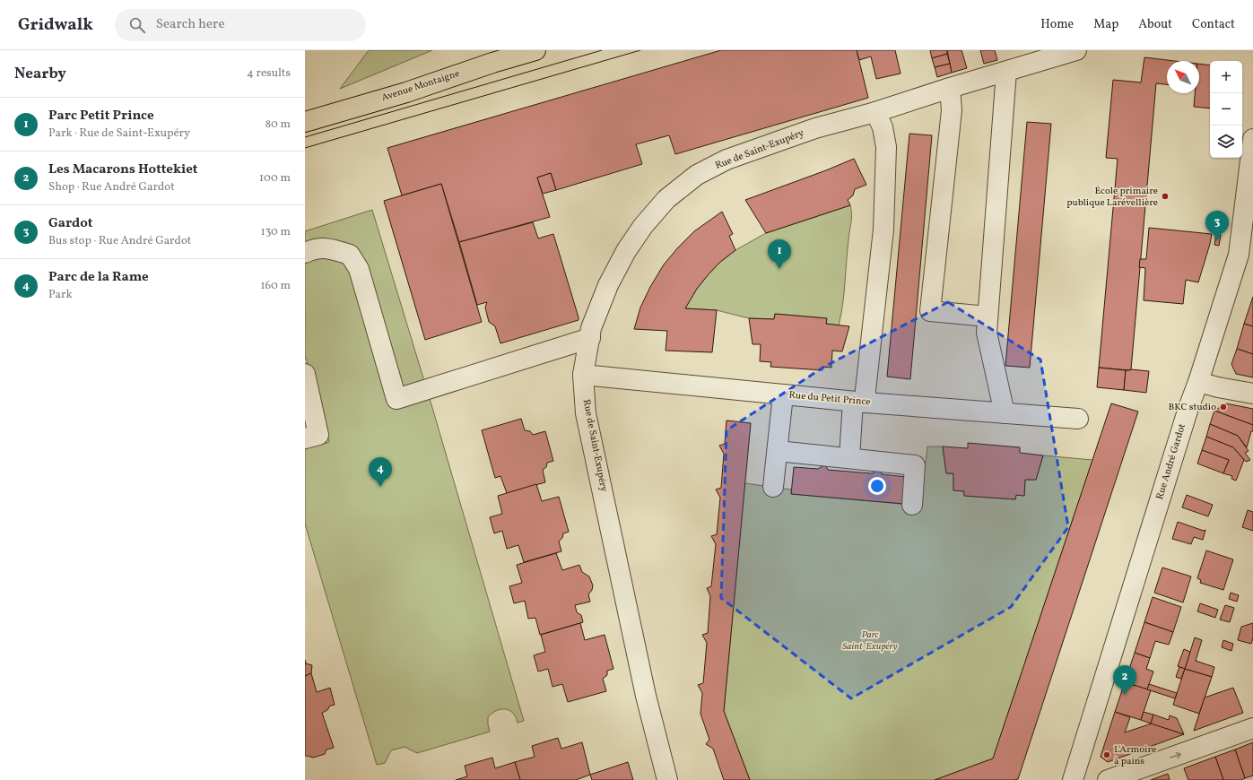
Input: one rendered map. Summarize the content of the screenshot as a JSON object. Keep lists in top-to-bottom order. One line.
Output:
{"streets":{"main road":["Avenue Montaigne"],"street":["Rue de Saint-Exupéry","Rue du Petit Prince","Rue André Gardot"]},"crossings":[["Rue de Saint-Exupéry","Rue du Petit Prince"]],"parks":["Parc Saint-Exupéry"],"places":["École primaire publique Larévellière","BKC studio","L'Armoire à pains"],"north":"top left","page":{"header":"Gridwalk","search":"Search here","nav":["Home","Map","About","Contact"],"heading":["Nearby","4 results"],"map_buttons":["+","−"],"list":[{"mark":"1","name":"Parc Petit Prince","note":"Park · Rue de Saint-Exupéry","value":"80 m"},{"mark":"2","name":"Les Macarons Hottekiet","note":"Shop · Rue André Gardot","value":"100 m"},{"mark":"3","name":"Gardot","note":"Bus stop · Rue André Gardot","value":"130 m"},{"mark":"4","name":"Parc de la Rame","note":"Park","value":"160 m"}],"pins":["3","1","4","2"]}}
